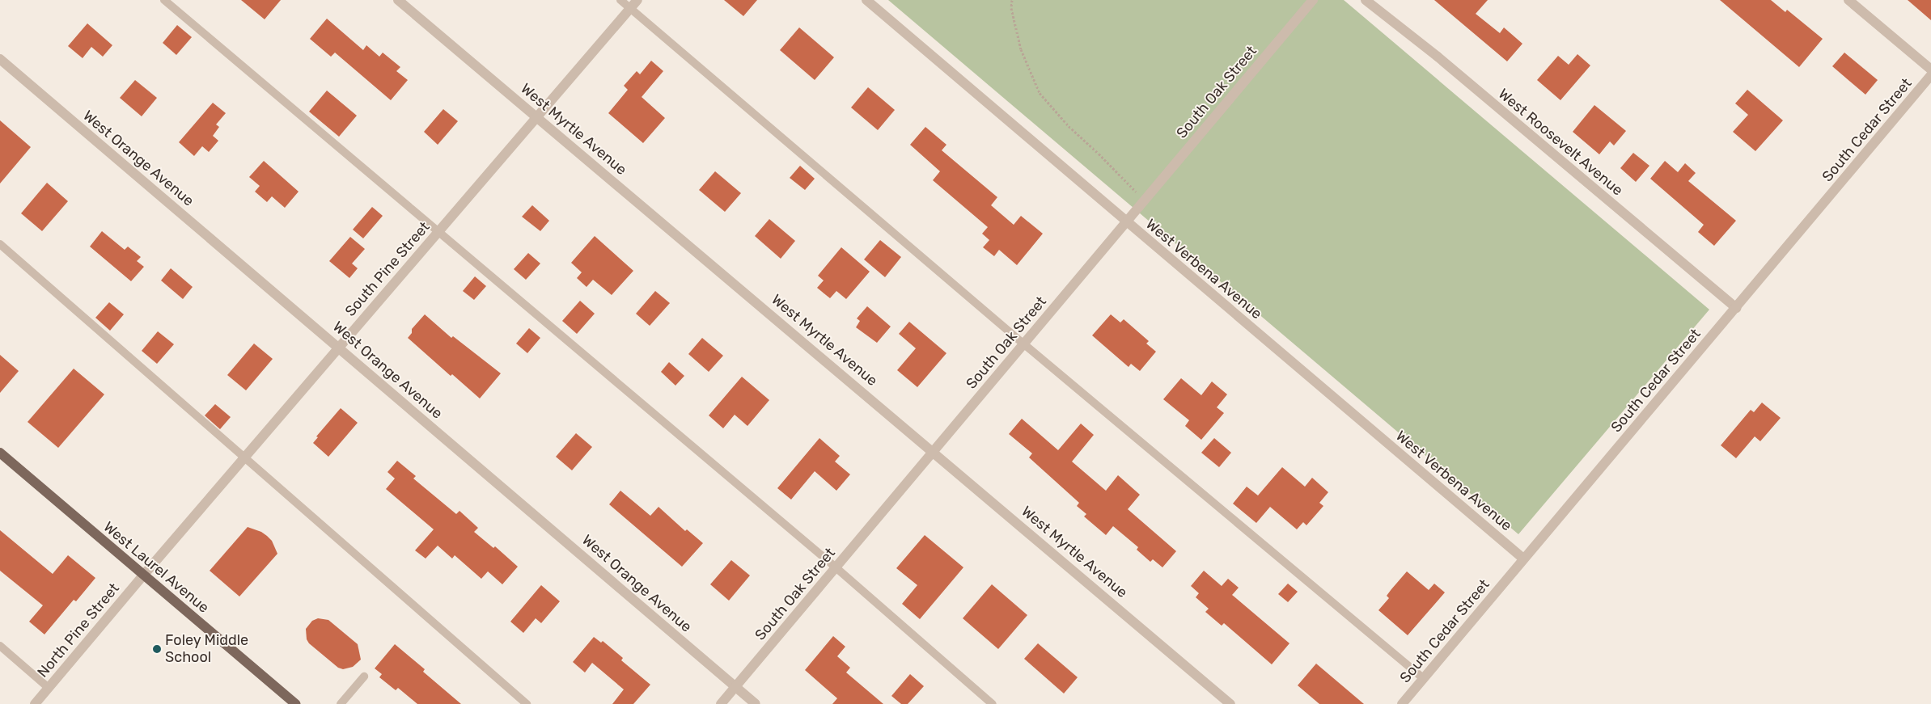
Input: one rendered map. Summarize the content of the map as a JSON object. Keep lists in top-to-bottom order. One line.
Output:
{"streets":{"main road":["West Laurel Avenue"],"street":["South Oak Street","West Myrtle Avenue","South Cedar Street","West Roosevelt Avenue","West Orange Avenue","South Pine Street","West Verbena Avenue","North Pine Street"]},"crossings":[["South Oak Street","West Myrtle Avenue"],["South Oak Street","West Orange Avenue"],["South Oak Street","West Verbena Avenue"],["West Myrtle Avenue","South Pine Street"],["South Cedar Street","West Roosevelt Avenue"],["South Cedar Street","West Verbena Avenue"],["West Orange Avenue","South Pine Street"],["South Pine Street","West Laurel Avenue"],["South Pine Street","North Pine Street"],["West Laurel Avenue","North Pine Street"]],"places":["Foley Middle School"]}
